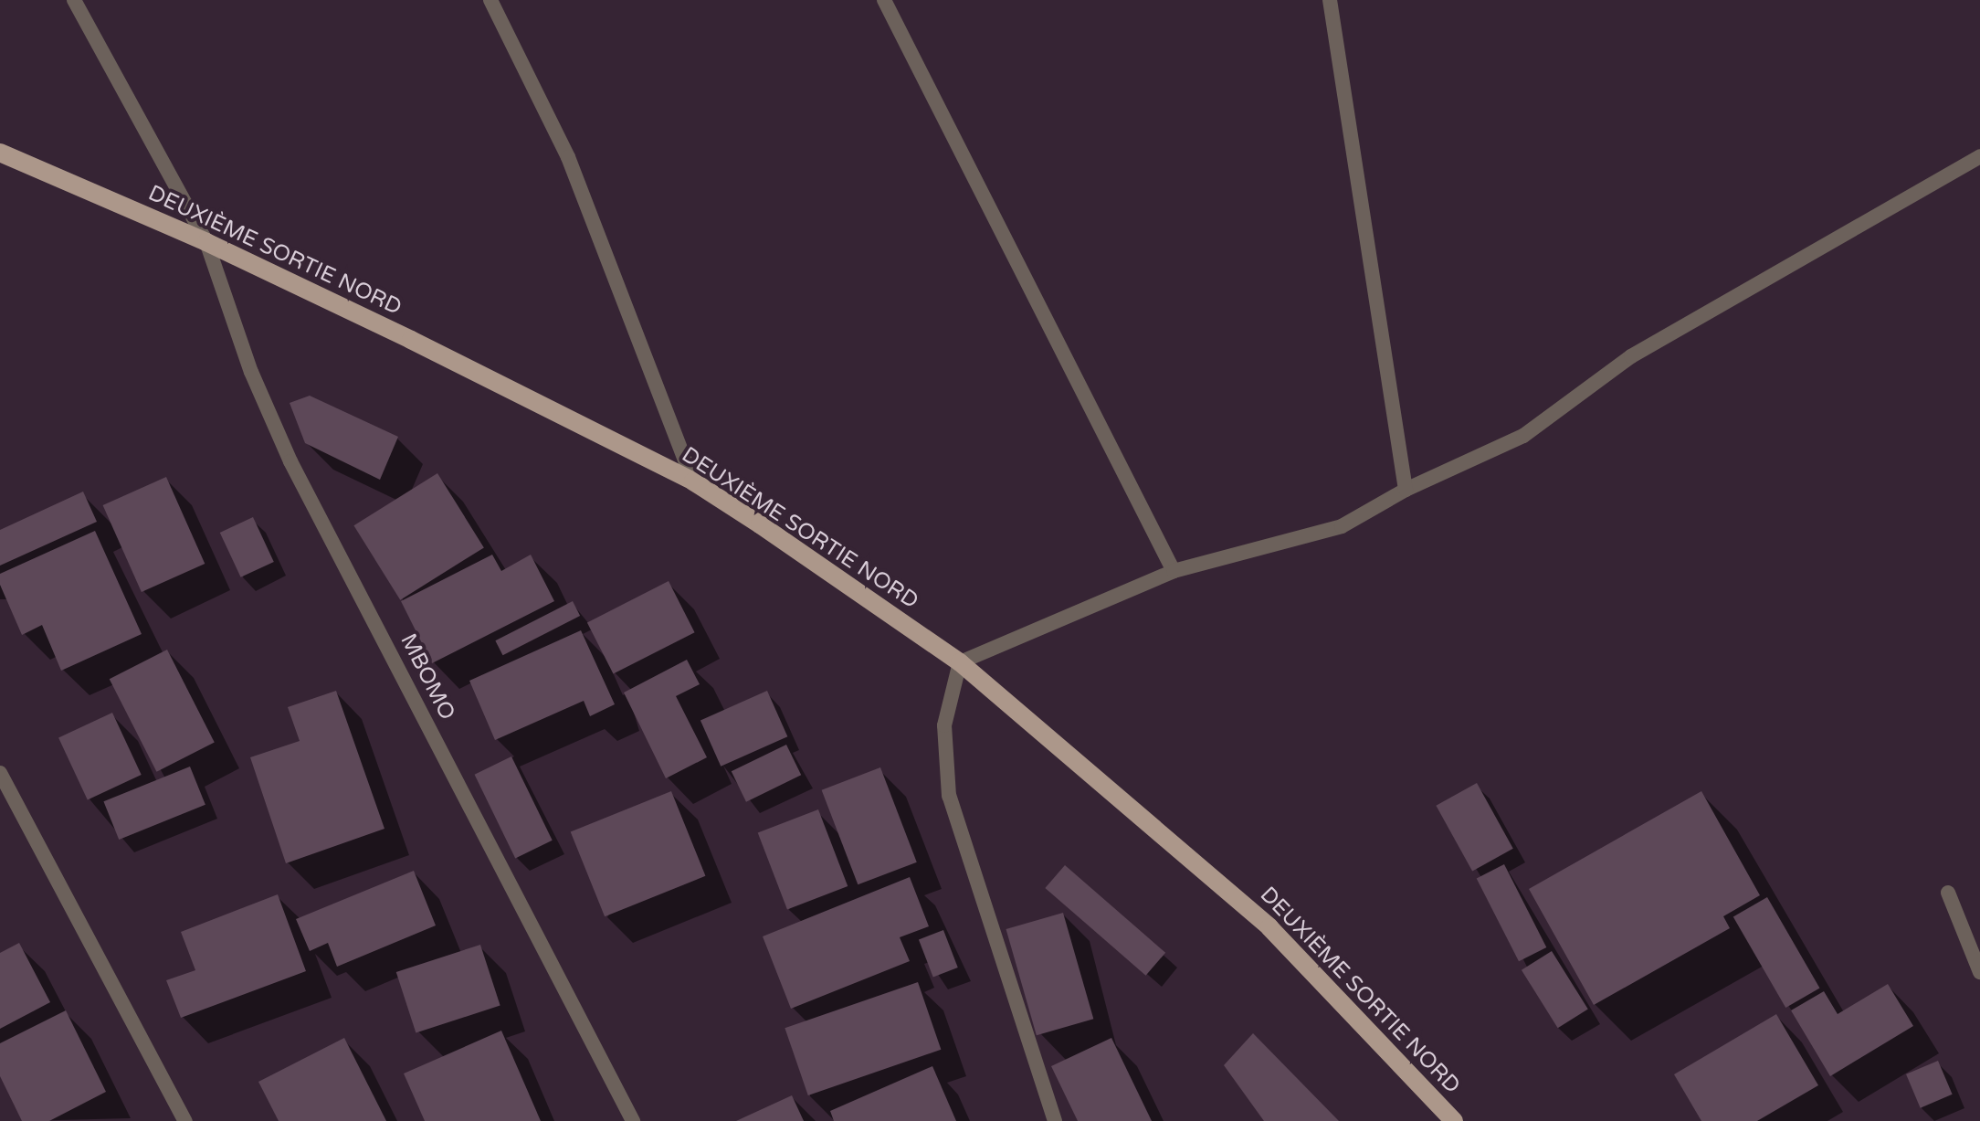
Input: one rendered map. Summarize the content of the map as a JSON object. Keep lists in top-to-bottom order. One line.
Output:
{"streets":{"main road":["DEUXIÈME SORTIE NORD"],"street":["MBOMO"]},"crossings":[["DEUXIÈME SORTIE NORD","MBOMO"]]}
